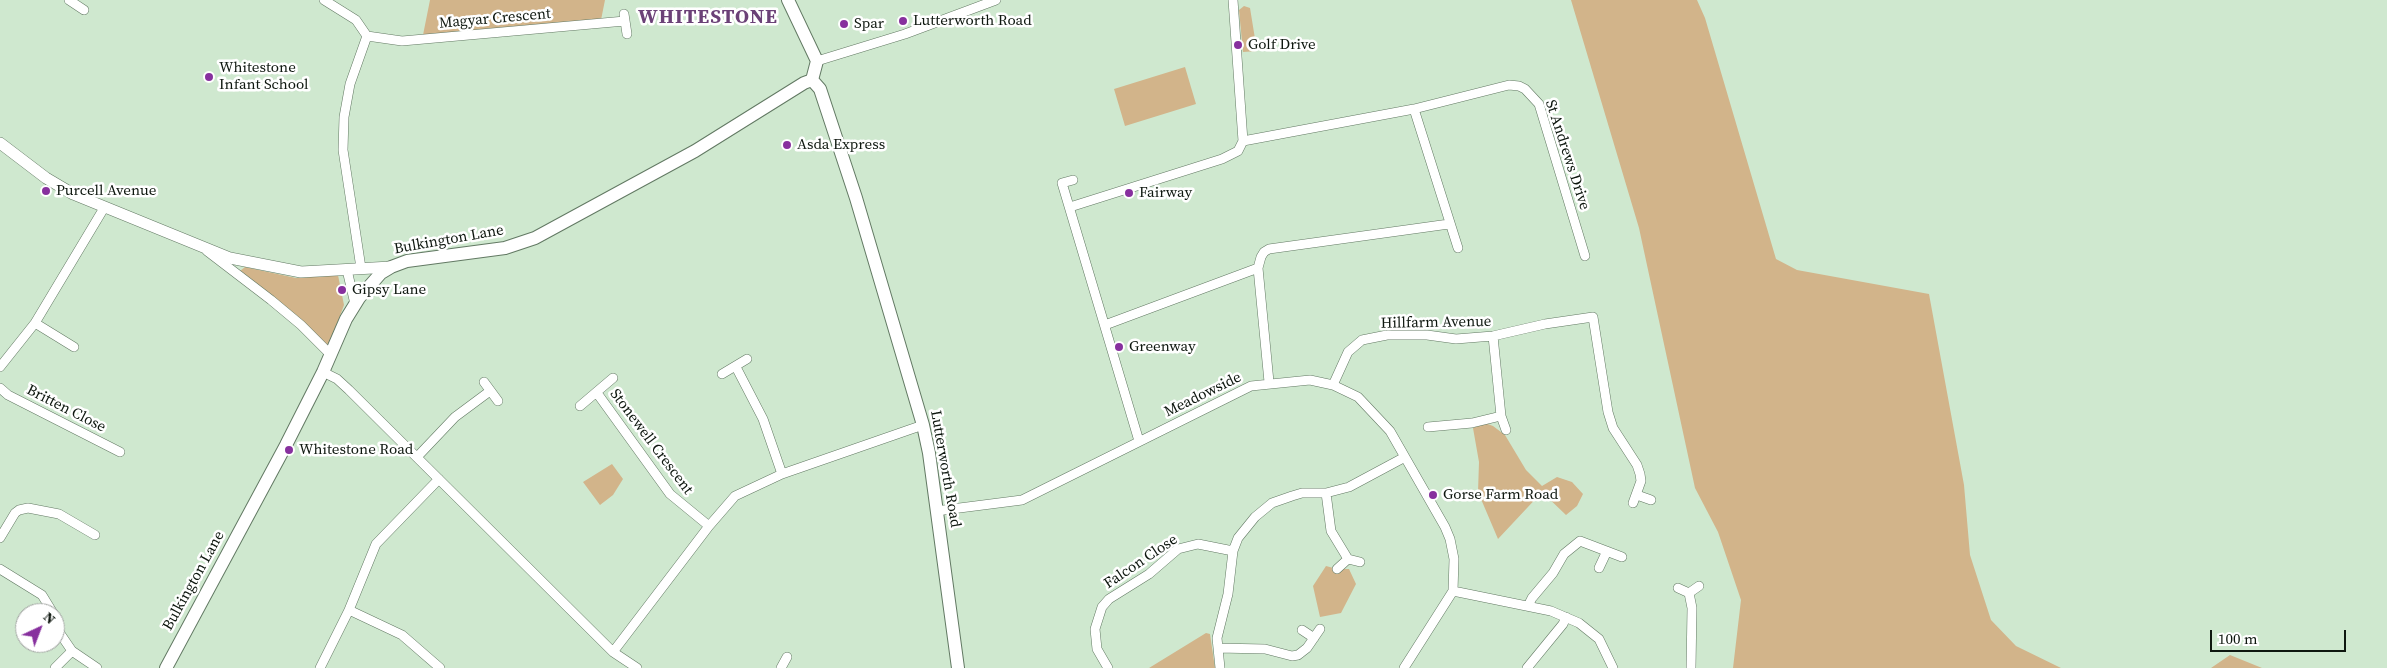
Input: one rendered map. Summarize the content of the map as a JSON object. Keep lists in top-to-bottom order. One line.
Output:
{"streets":{"main road":["Bulkington Lane","Lutterworth Road"],"street":["Magyar Crescent","St Andrews Drive","Hillfarm Avenue","Meadowside","Britten Close","Stonewell Crescent","Falcon Close"]},"crossings":[["Bulkington Lane","Lutterworth Road"],["Hillfarm Avenue","Meadowside"],["Meadowside","Lutterworth Road"]],"districts":["WHITESTONE"],"places":["Lutterworth Road","Spar","Golf Drive","Whitestone Infant School","Asda Express","Purcell Avenue","Fairway","Gipsy Lane","Greenway","Whitestone Road","Gorse Farm Road"],"scale_bar":"100 m","north":"top right"}
